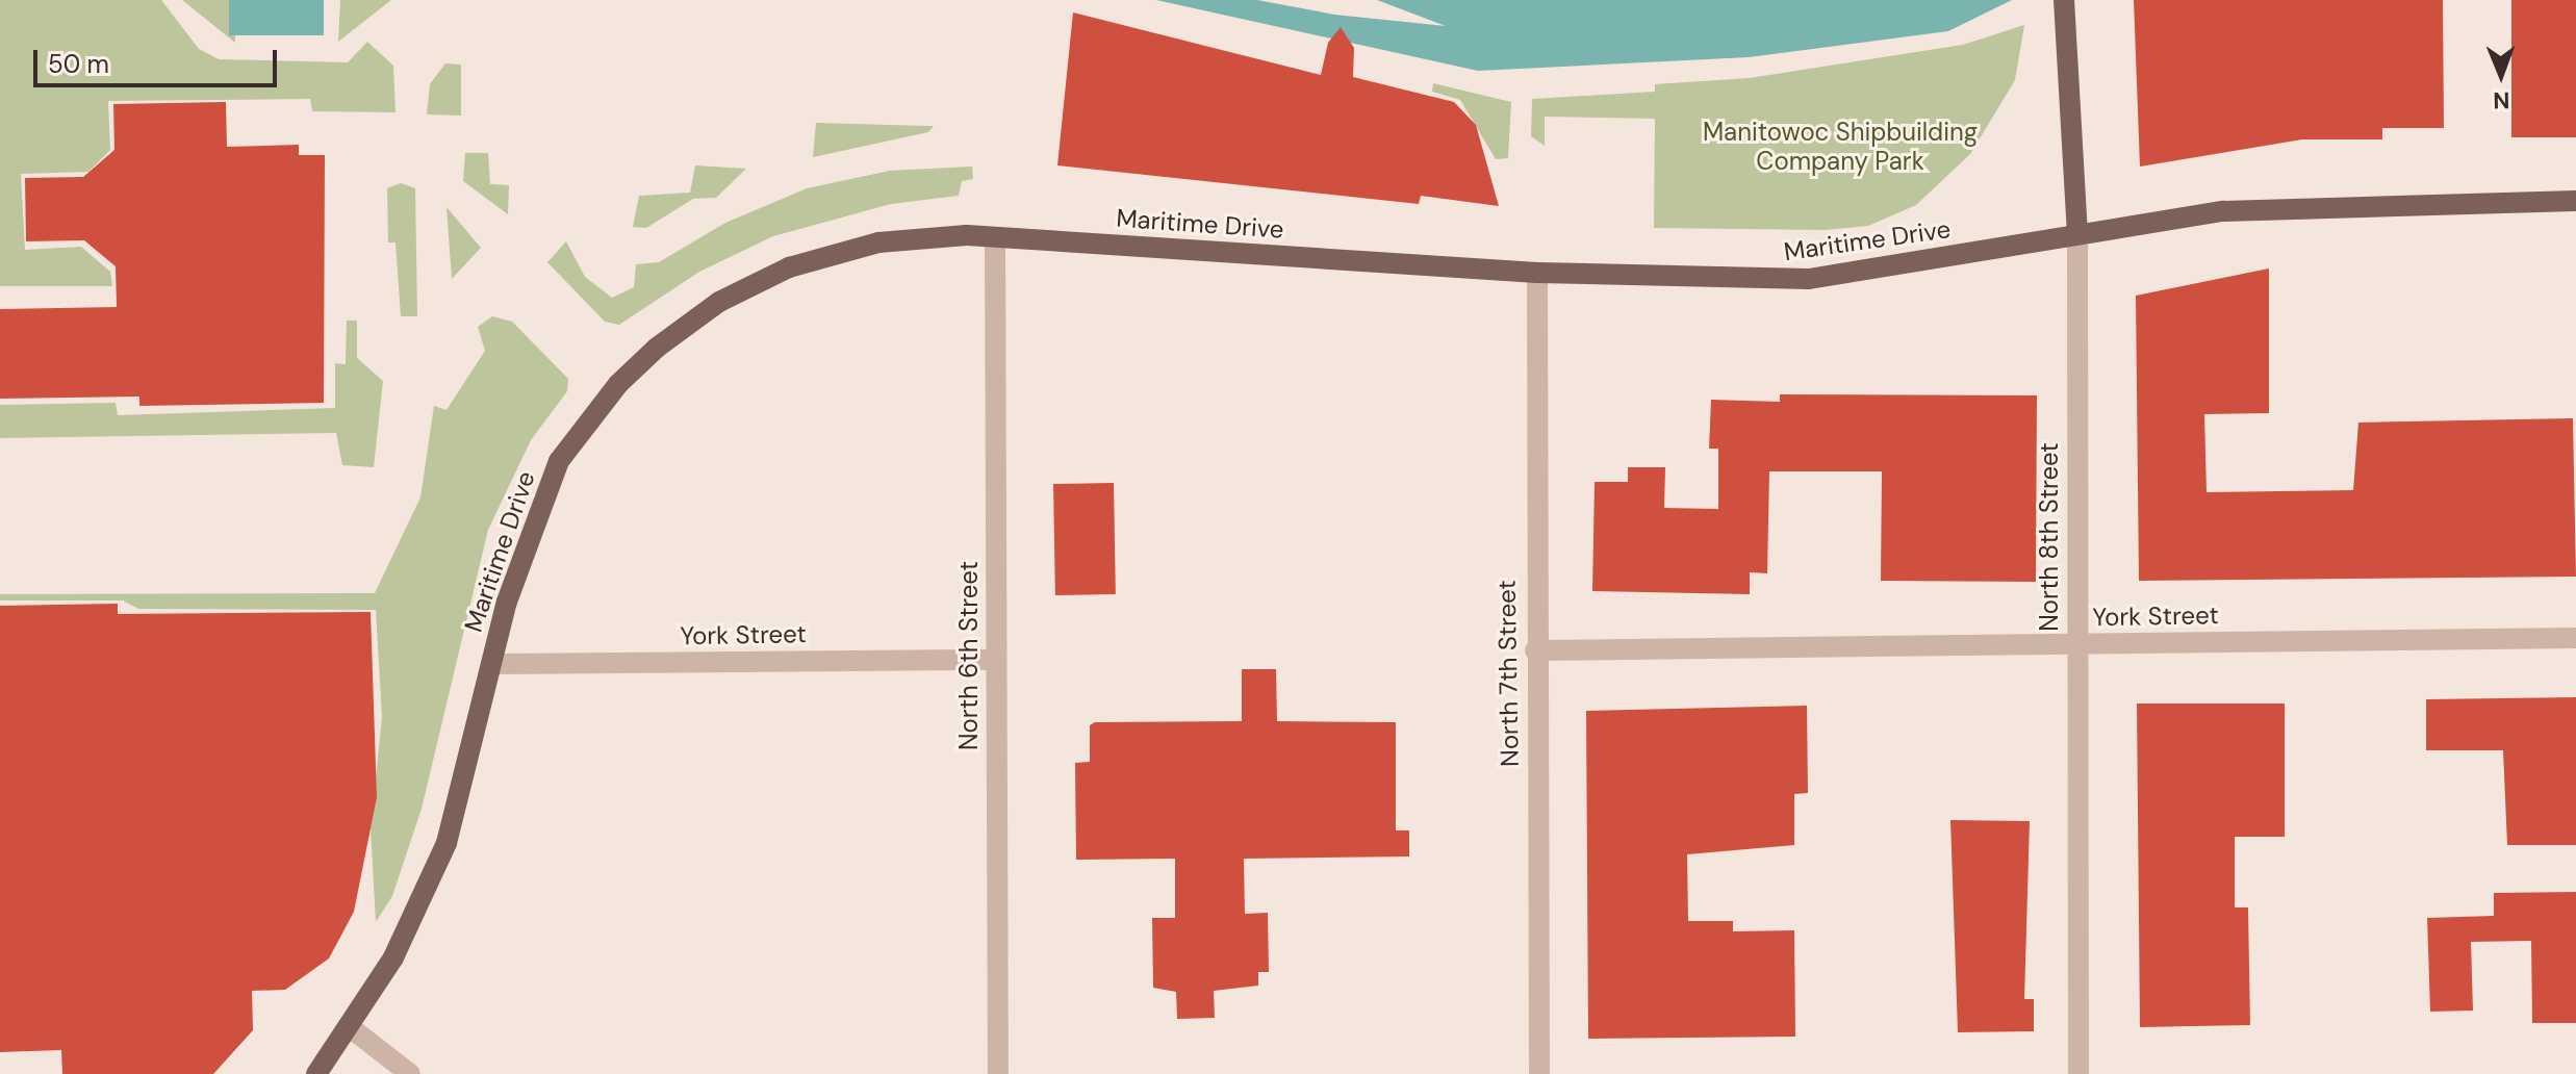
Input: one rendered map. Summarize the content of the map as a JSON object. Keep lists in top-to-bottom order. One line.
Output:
{"streets":{"main road":["Maritime Drive","North 8th Street"],"street":["York Street","North 6th Street","North 7th Street"]},"crossings":[["Maritime Drive","North 8th Street"],["Maritime Drive","York Street"],["Maritime Drive","North 6th Street"],["Maritime Drive","North 7th Street"],["North 8th Street","York Street"],["York Street","North 6th Street"],["York Street","North 7th Street"]],"parks":["Manitowoc Shipbuilding Company Park"],"scale_bar":"50 m","north":"bottom"}
